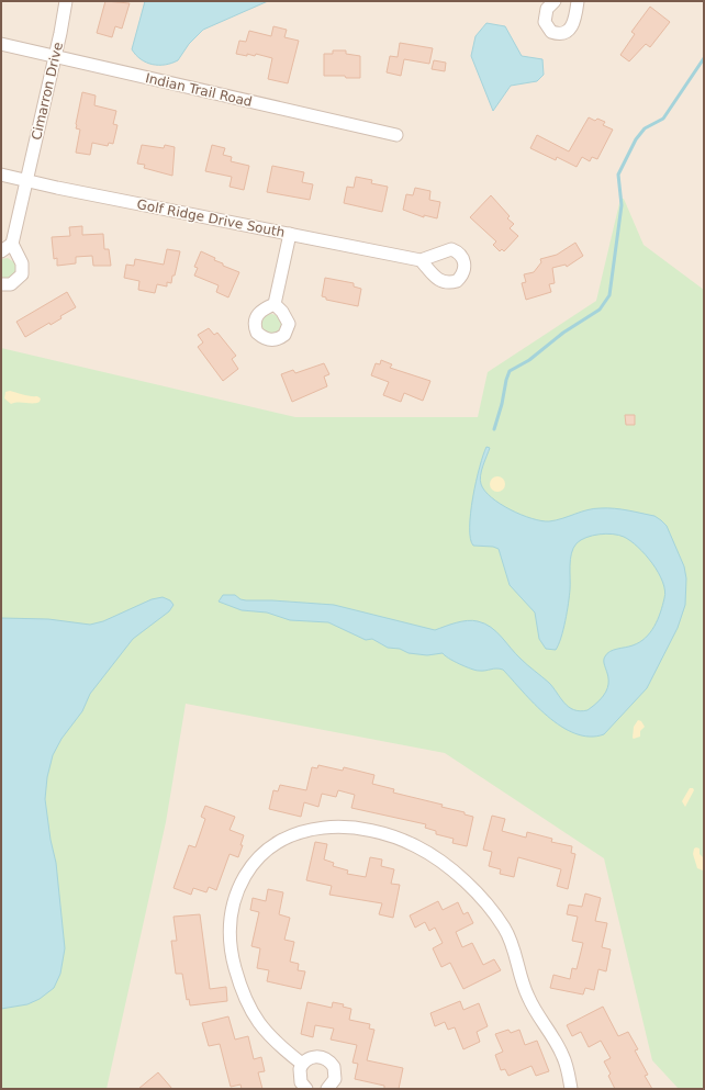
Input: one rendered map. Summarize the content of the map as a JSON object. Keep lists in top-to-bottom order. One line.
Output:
{"streets":{"street":["Indian Trail Road","Cimarron Drive","Golf Ridge Drive South"]},"crossings":[["Indian Trail Road","Cimarron Drive"],["Cimarron Drive","Golf Ridge Drive South"]]}
